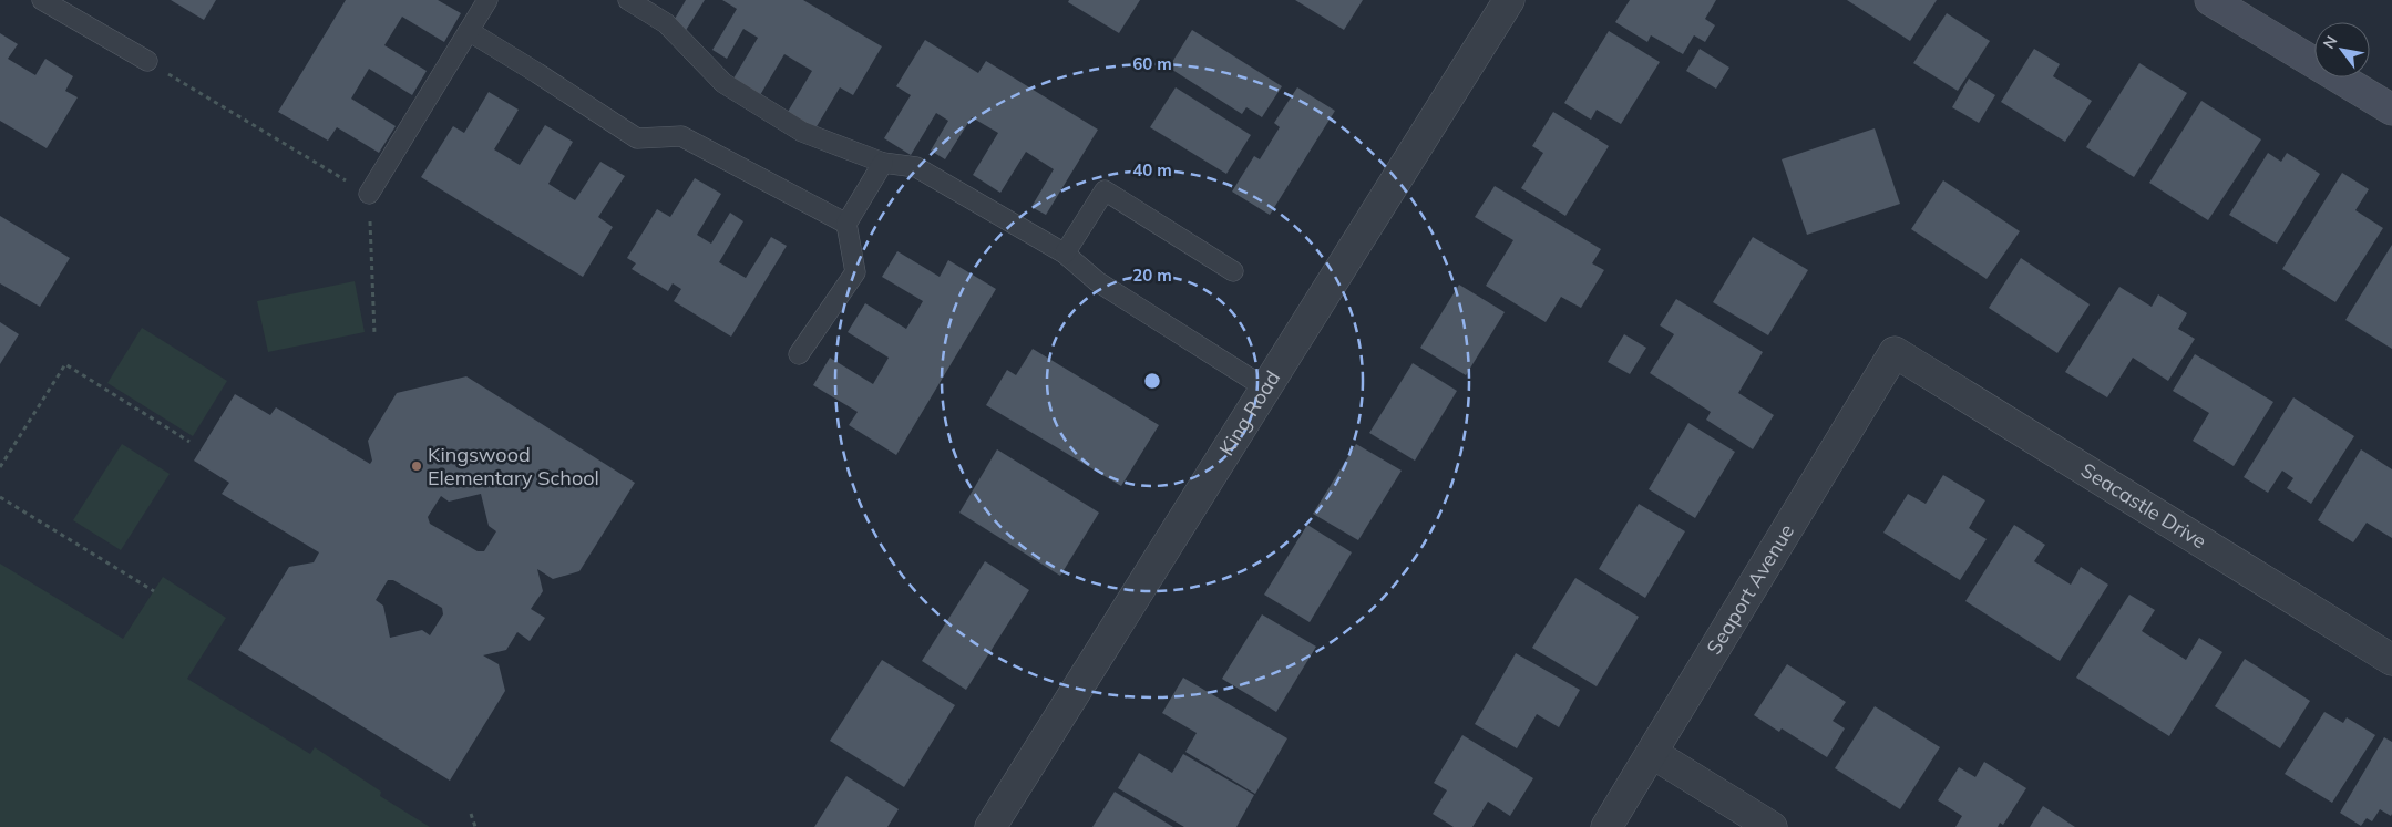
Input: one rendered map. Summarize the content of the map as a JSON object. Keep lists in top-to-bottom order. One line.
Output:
{"streets":{"street":["King Road","Seacastle Drive","Seaport Avenue"]},"crossings":[["Seacastle Drive","Seaport Avenue"]],"places":["Kingswood Elementary School"],"north":"top left","rings":["60 m","40 m","20 m"]}
